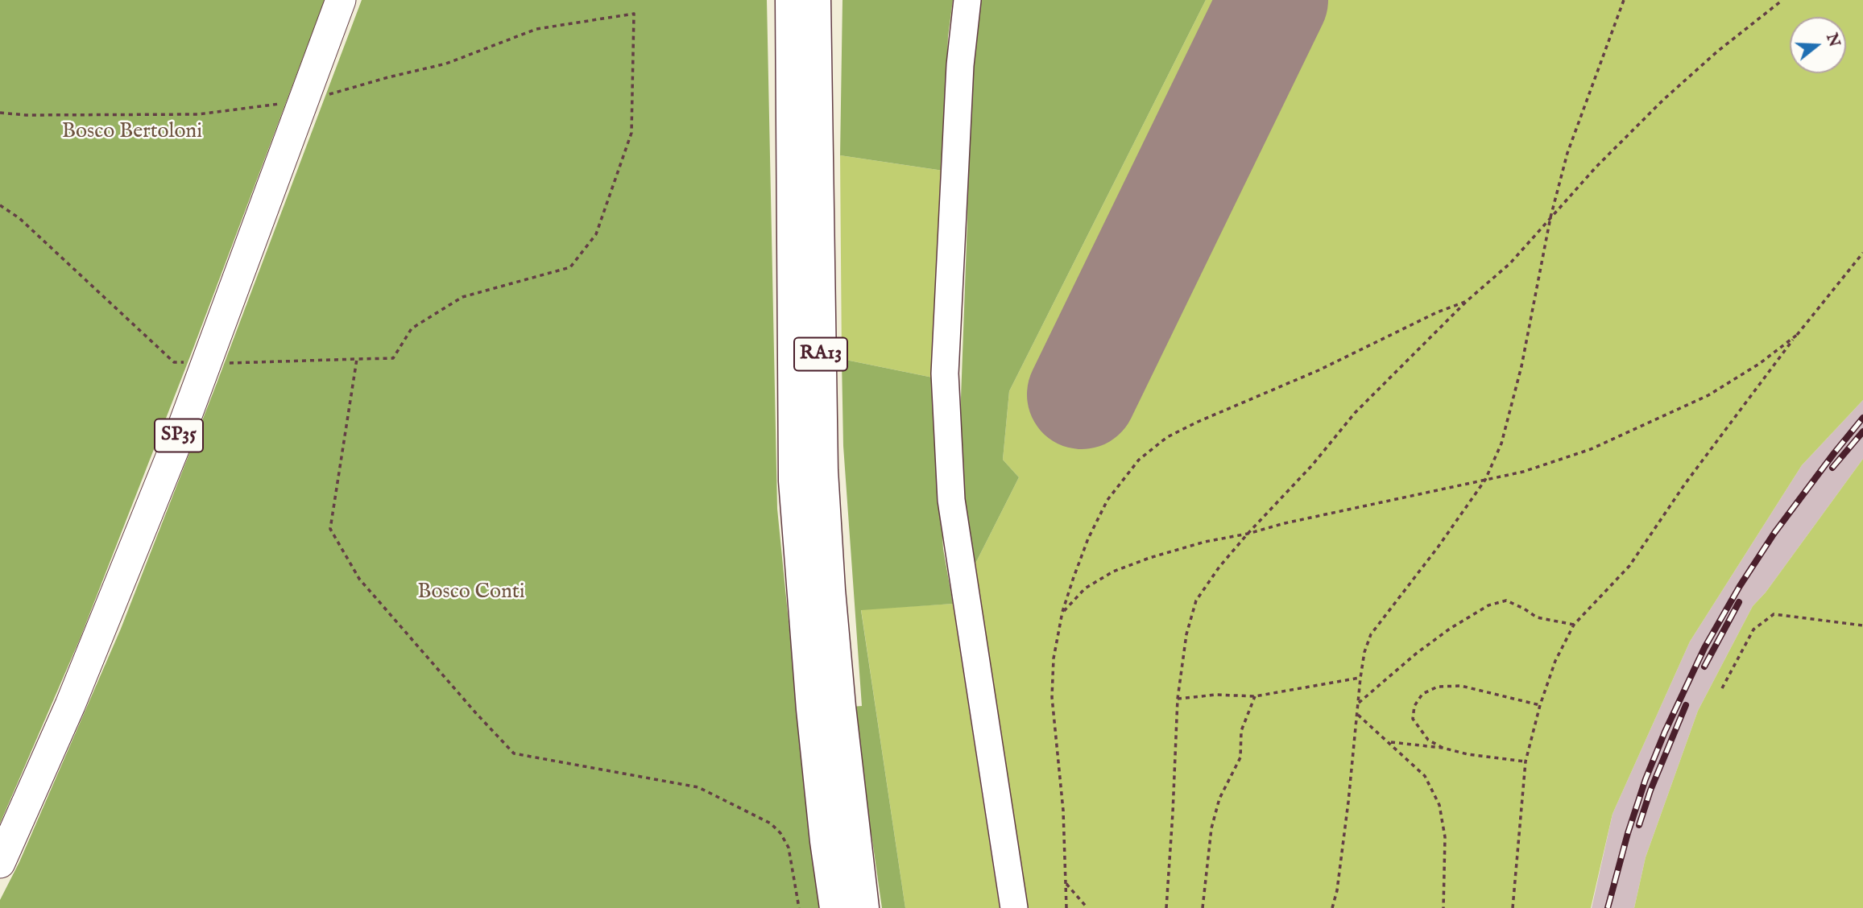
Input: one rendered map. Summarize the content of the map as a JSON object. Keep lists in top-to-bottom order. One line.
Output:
{"streets":{"highway":["RA13"],"main road":["SP35"]},"parks":["Bosco Bertoloni","Bosco Conti"],"north":"right"}
